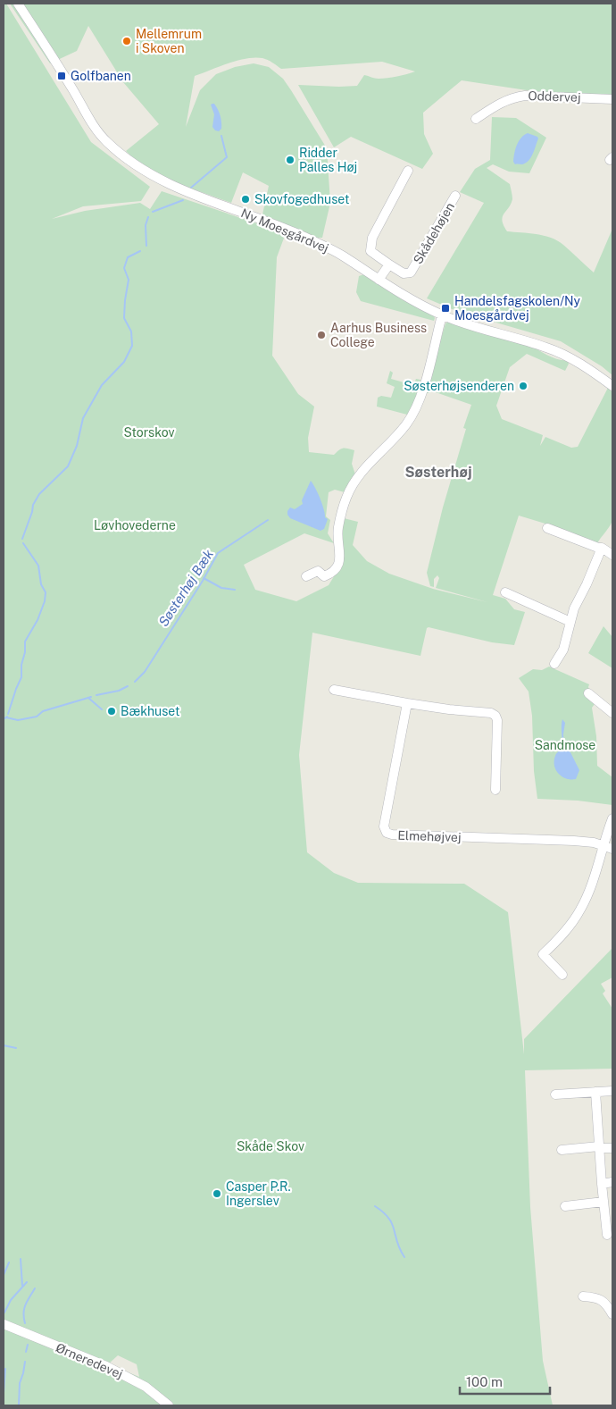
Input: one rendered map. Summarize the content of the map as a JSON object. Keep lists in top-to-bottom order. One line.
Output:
{"streets":{"street":["Oddervej","Ny Moesgårdvej","Skådehøjen","Elmehøjvej","Ørneredevej"]},"districts":["Søsterhøj"],"water":["Søsterhøj Bæk"],"parks":["Storskov","Løvhovederne","Sandmose","Skåde Skov"],"places":{"other":["Mellemrum i Skoven","Ridder Palles Høj","Skovfogedhuset","Aarhus Business College","Søsterhøjsenderen","Bækhuset","Casper P.R. Ingerslev"],"transit":["Golfbanen","Handelsfagskolen/Ny Moesgårdvej"]},"scale_bar":"100 m"}
